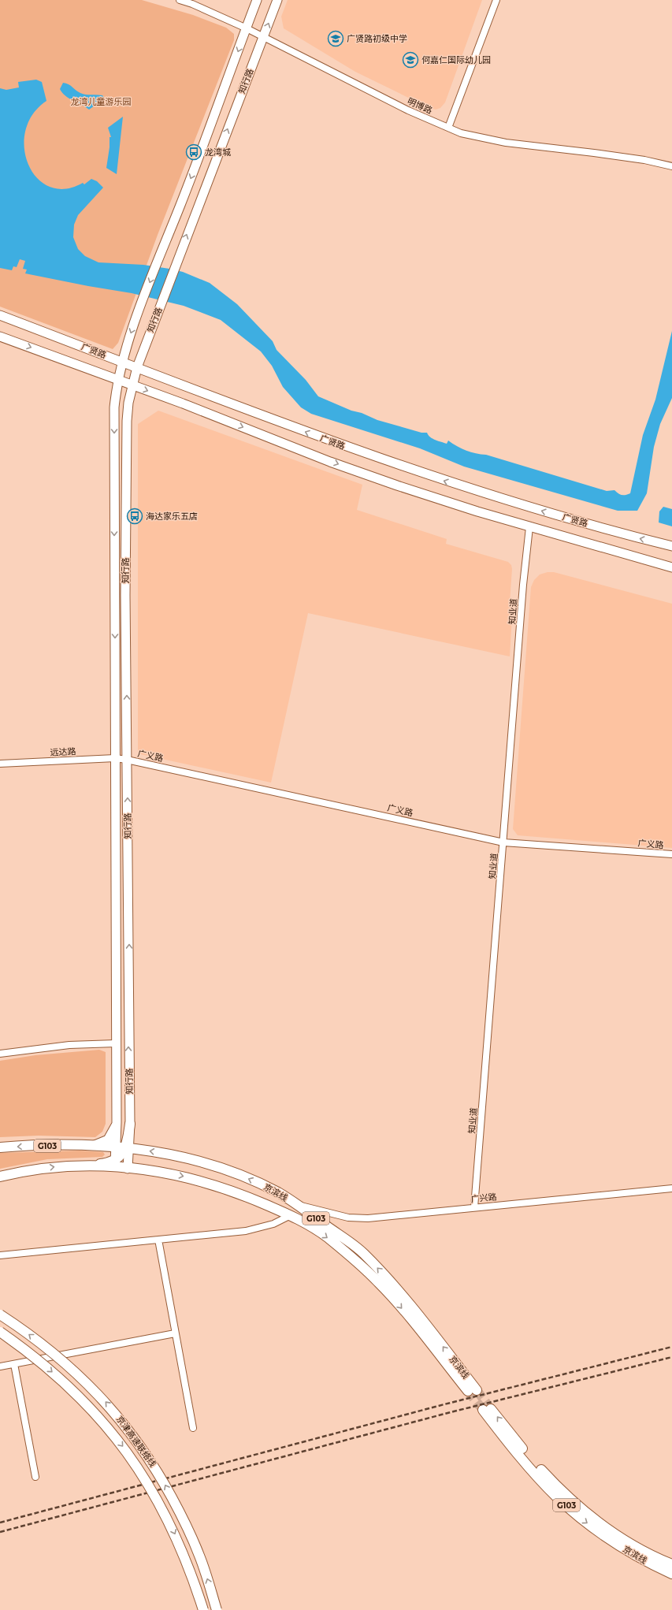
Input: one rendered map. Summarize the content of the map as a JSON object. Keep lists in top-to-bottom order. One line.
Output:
{"streets":{"highway":["G103","京滨线","京津高速联络线"],"main road":["知行路","广贤路"],"street":["明博路","知业道","远达路","广义路","广兴路"]},"crossings":[["知行路","明博路"],["知行路","广贤路"],["知行路","远达路"],["知行路","广义路"],["知行路","京滨线"],["知业道","广义路"],["知业道","广兴路"],["远达路","广义路"],["京滨线","广兴路"]],"parks":["龙湾儿童游乐园"],"places":{"school or university":["广贤路初级中学","何嘉仁国际幼儿园"],"bus stop":["龙湾城","海达家乐五店"]}}
